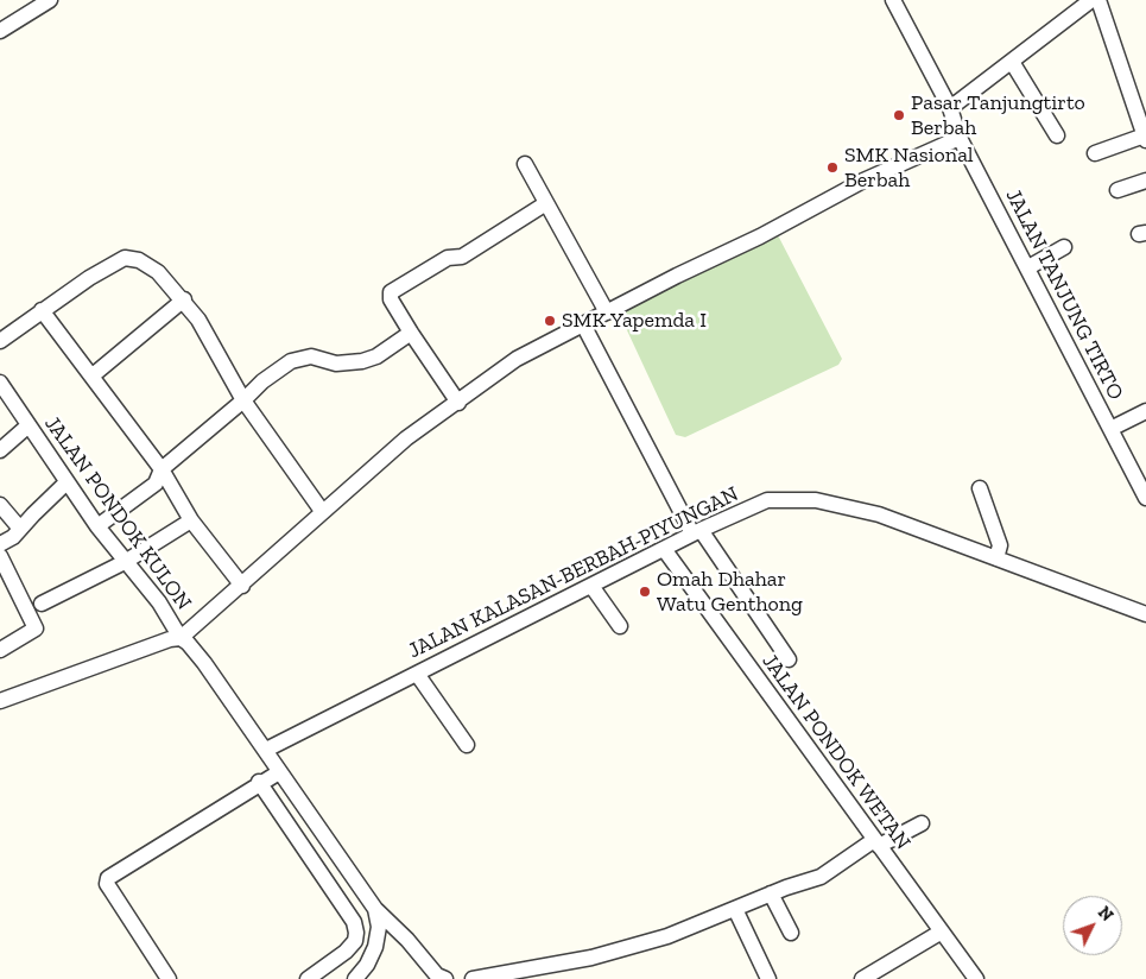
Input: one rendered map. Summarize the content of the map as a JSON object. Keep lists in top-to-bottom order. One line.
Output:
{"streets":{"street":["JALAN TANJUNG TIRTO","JALAN PONDOK KULON","JALAN KALASAN-BERBAH-PIYUNGAN","JALAN PONDOK WETAN"]},"crossings":[["JALAN PONDOK KULON","JALAN KALASAN-BERBAH-PIYUNGAN"],["JALAN KALASAN-BERBAH-PIYUNGAN","JALAN PONDOK WETAN"]],"places":["Pasar Tanjungtirto Berbah","SMK Nasional Berbah","SMK Yapemda I","Omah Dhahar Watu Genthong"],"north":"top right"}
